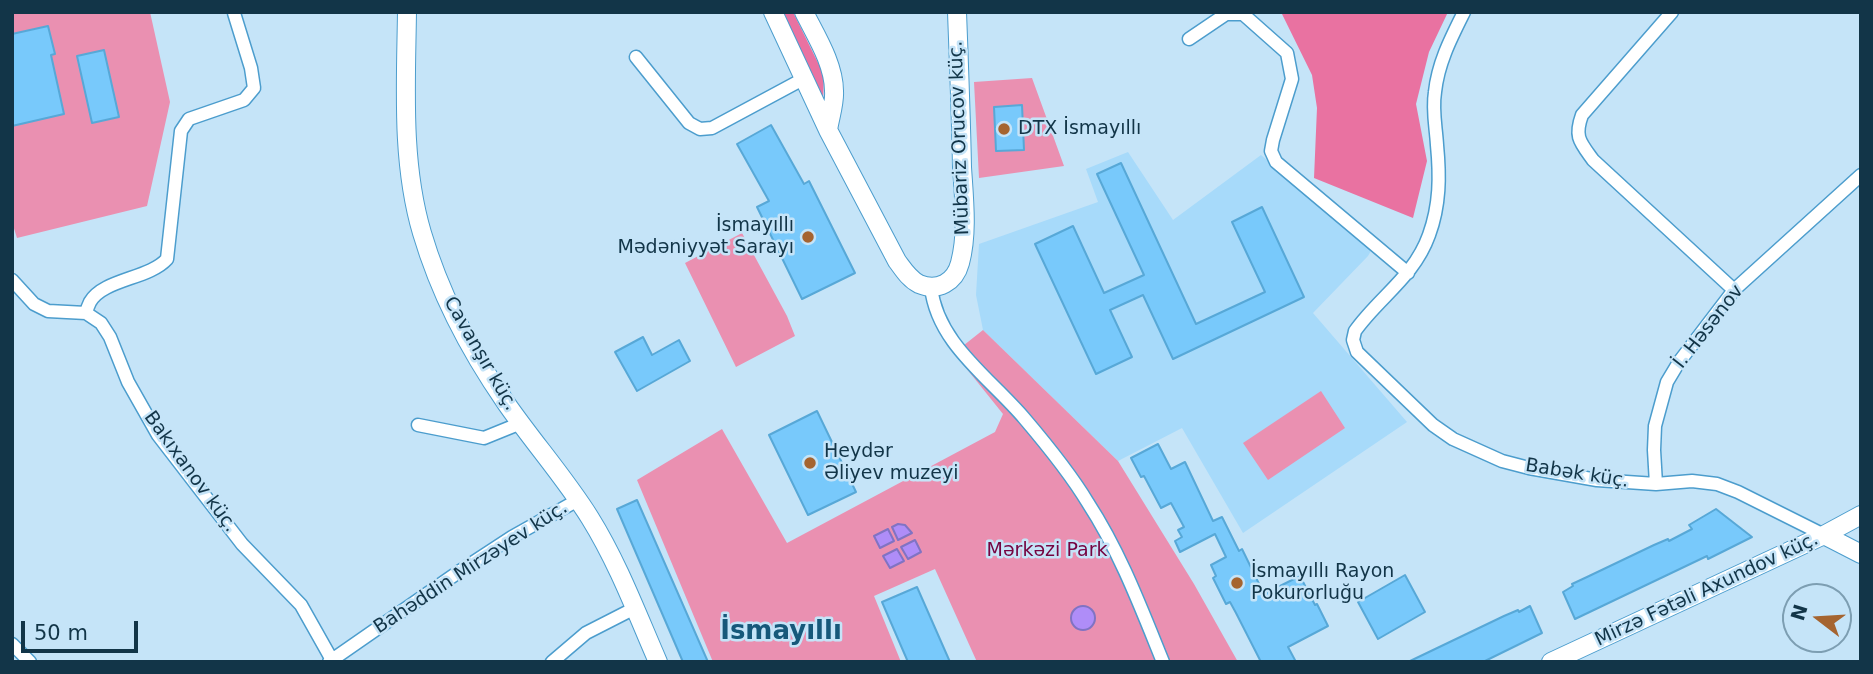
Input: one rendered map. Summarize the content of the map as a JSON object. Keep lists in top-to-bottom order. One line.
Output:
{"streets":{"main road":["Mübariz Orucov küç.","Cavanşır küç.","Mirzə Fətəli Axundov küç."],"street":["İ. Həsənov","Bakıxanov küç.","Babək küç.","Bahəddin Mirzəyev küç."]},"crossings":[["İ. Həsənov","Babək küç."],["Cavanşır küç.","Bahəddin Mirzəyev küç."],["Bakıxanov küç.","Bahəddin Mirzəyev küç."],["Babək küç.","Mirzə Fətəli Axundov küç."]],"districts":["İsmayıllı"],"parks":["Mərkəzi Park"],"places":["DTX İsmayıllı","İsmayıllı Mədəniyyət Sarayı","Heydər Əliyev muzeyi","İsmayıllı Rayon Pokurorluğu"],"scale_bar":"50 m","north":"left"}
